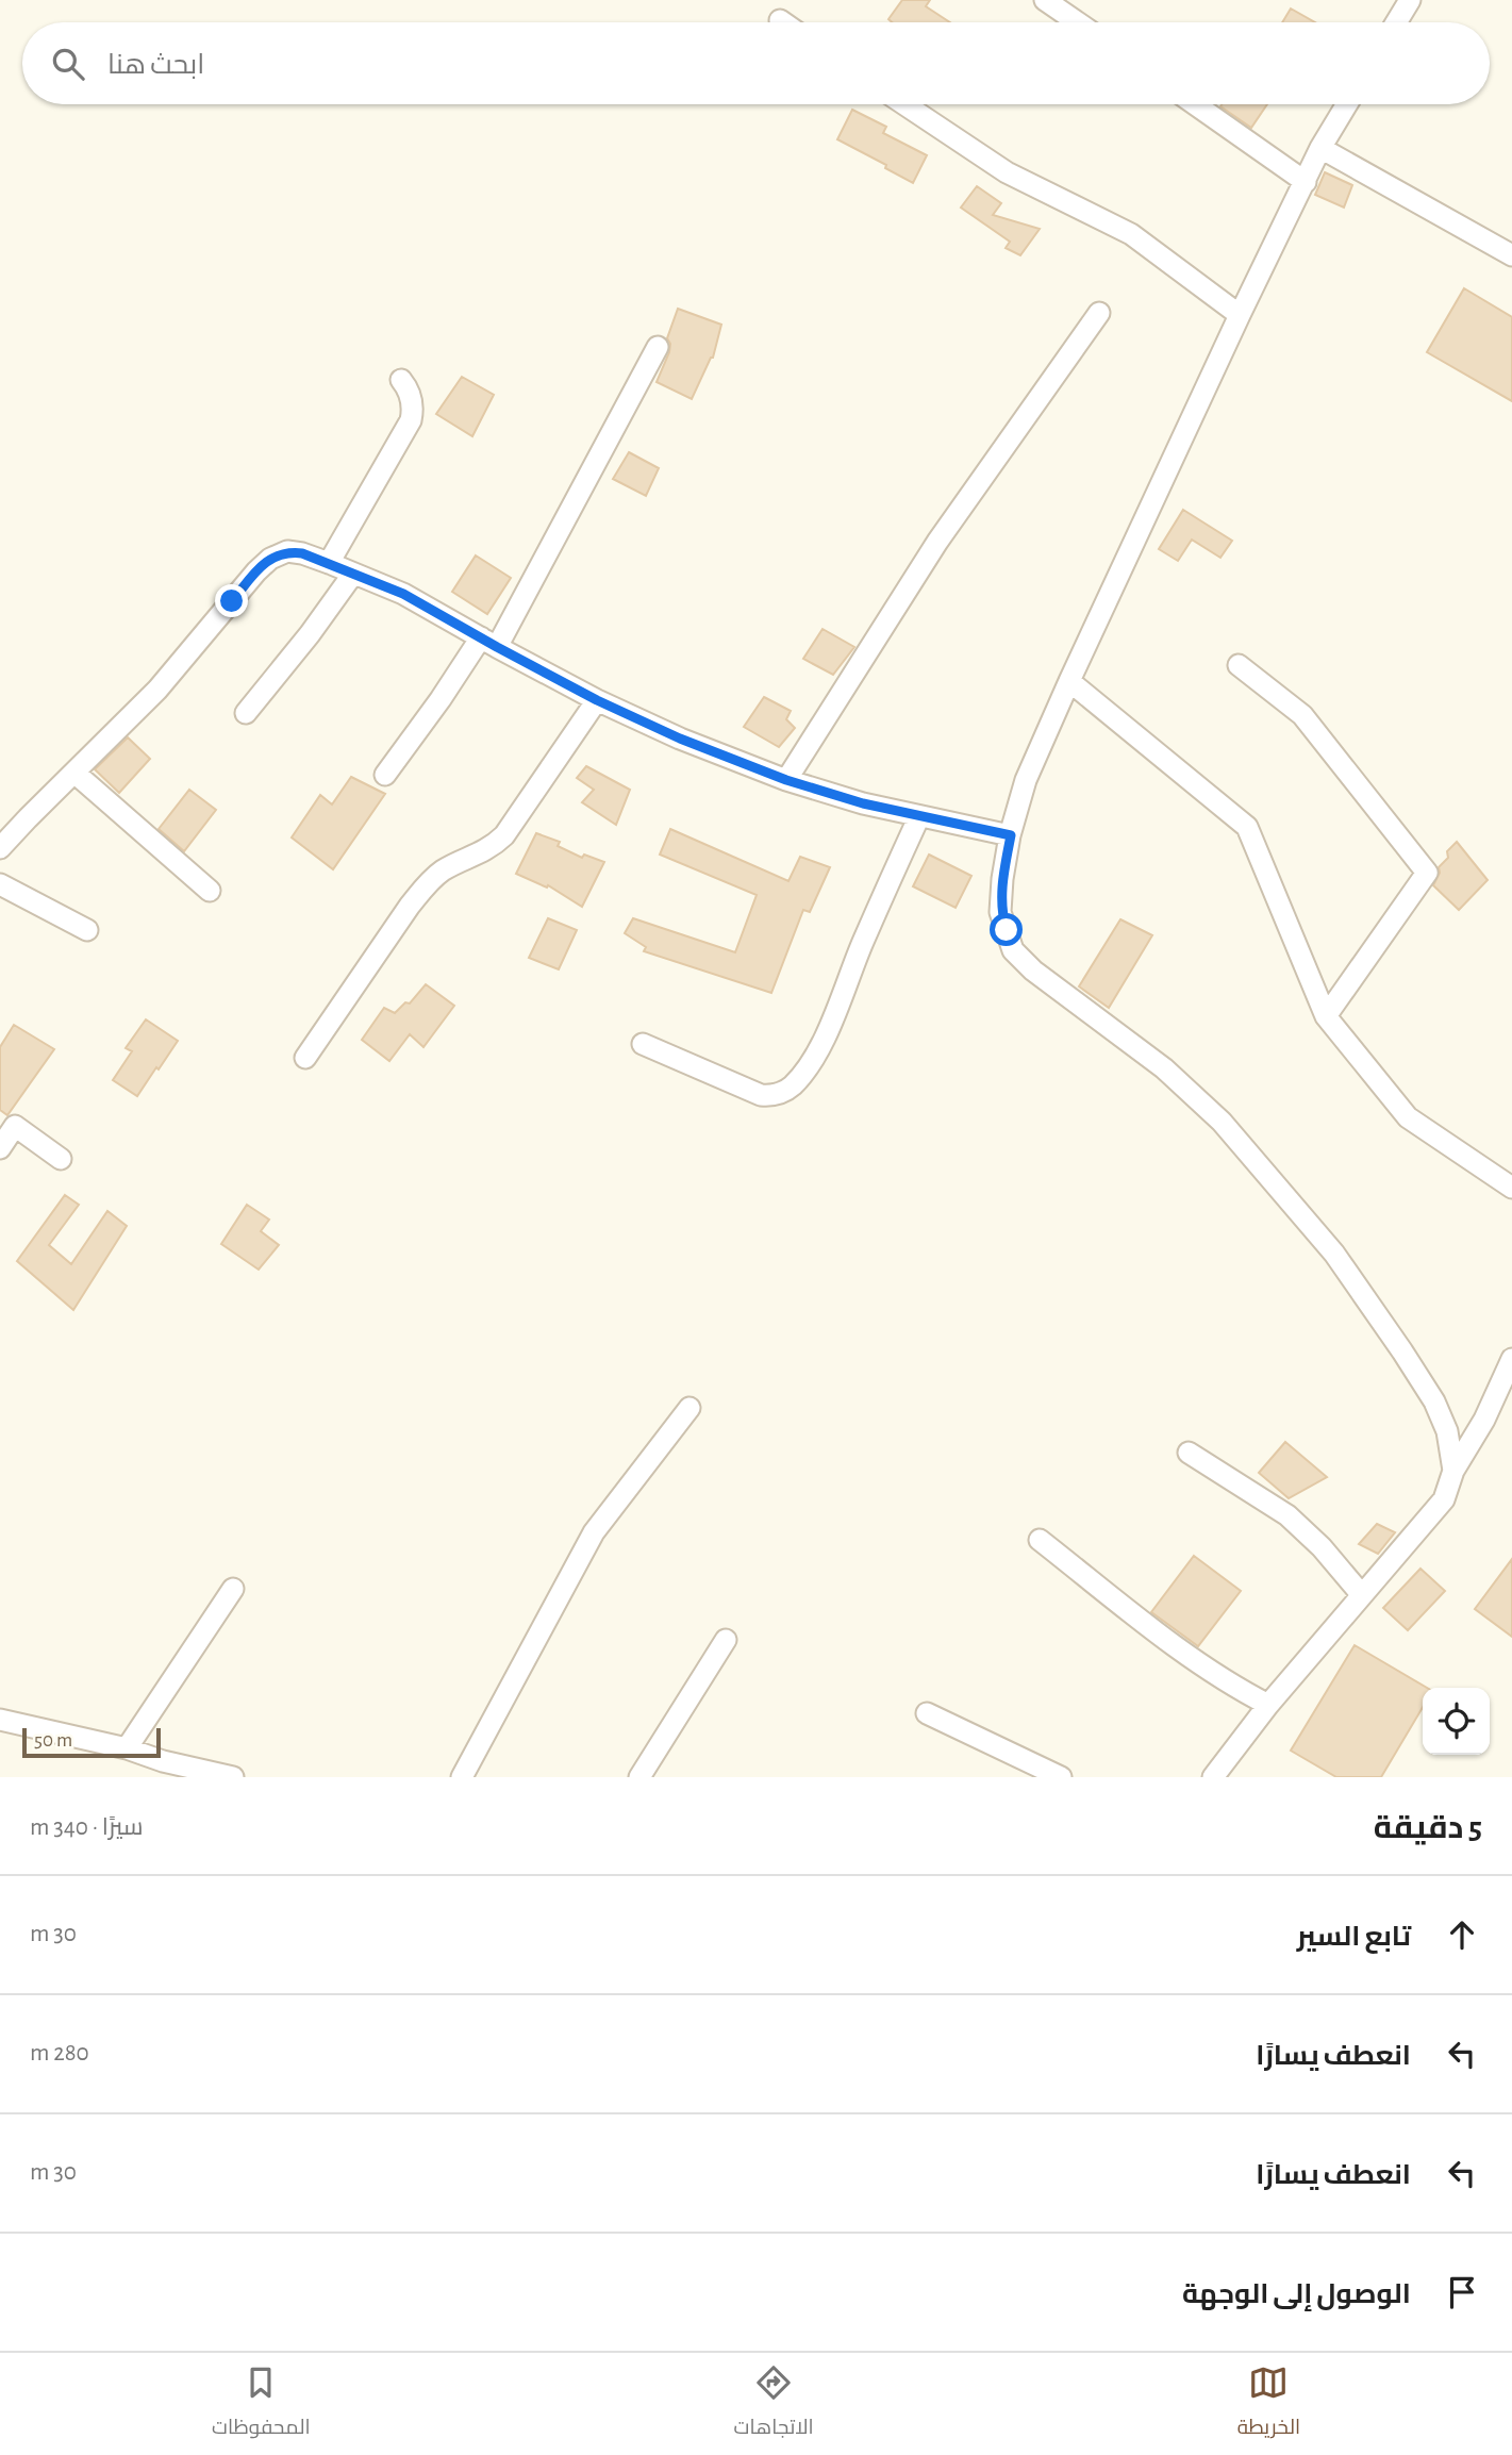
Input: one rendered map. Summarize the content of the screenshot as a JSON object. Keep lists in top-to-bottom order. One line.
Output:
{"scale_bar":"50 m","page":{"search":"ابحث هنا","scale":"50 m","heading":["5 دقيقة","سيرًا · 340 m"],"list":[["تابع السير","30 m"],["انعطف يسارًا","280 m"],["انعطف يسارًا","30 m"],"الوصول إلى الوجهة"],"nav":["الخريطة","الاتجاهات","المحفوظات"]}}
